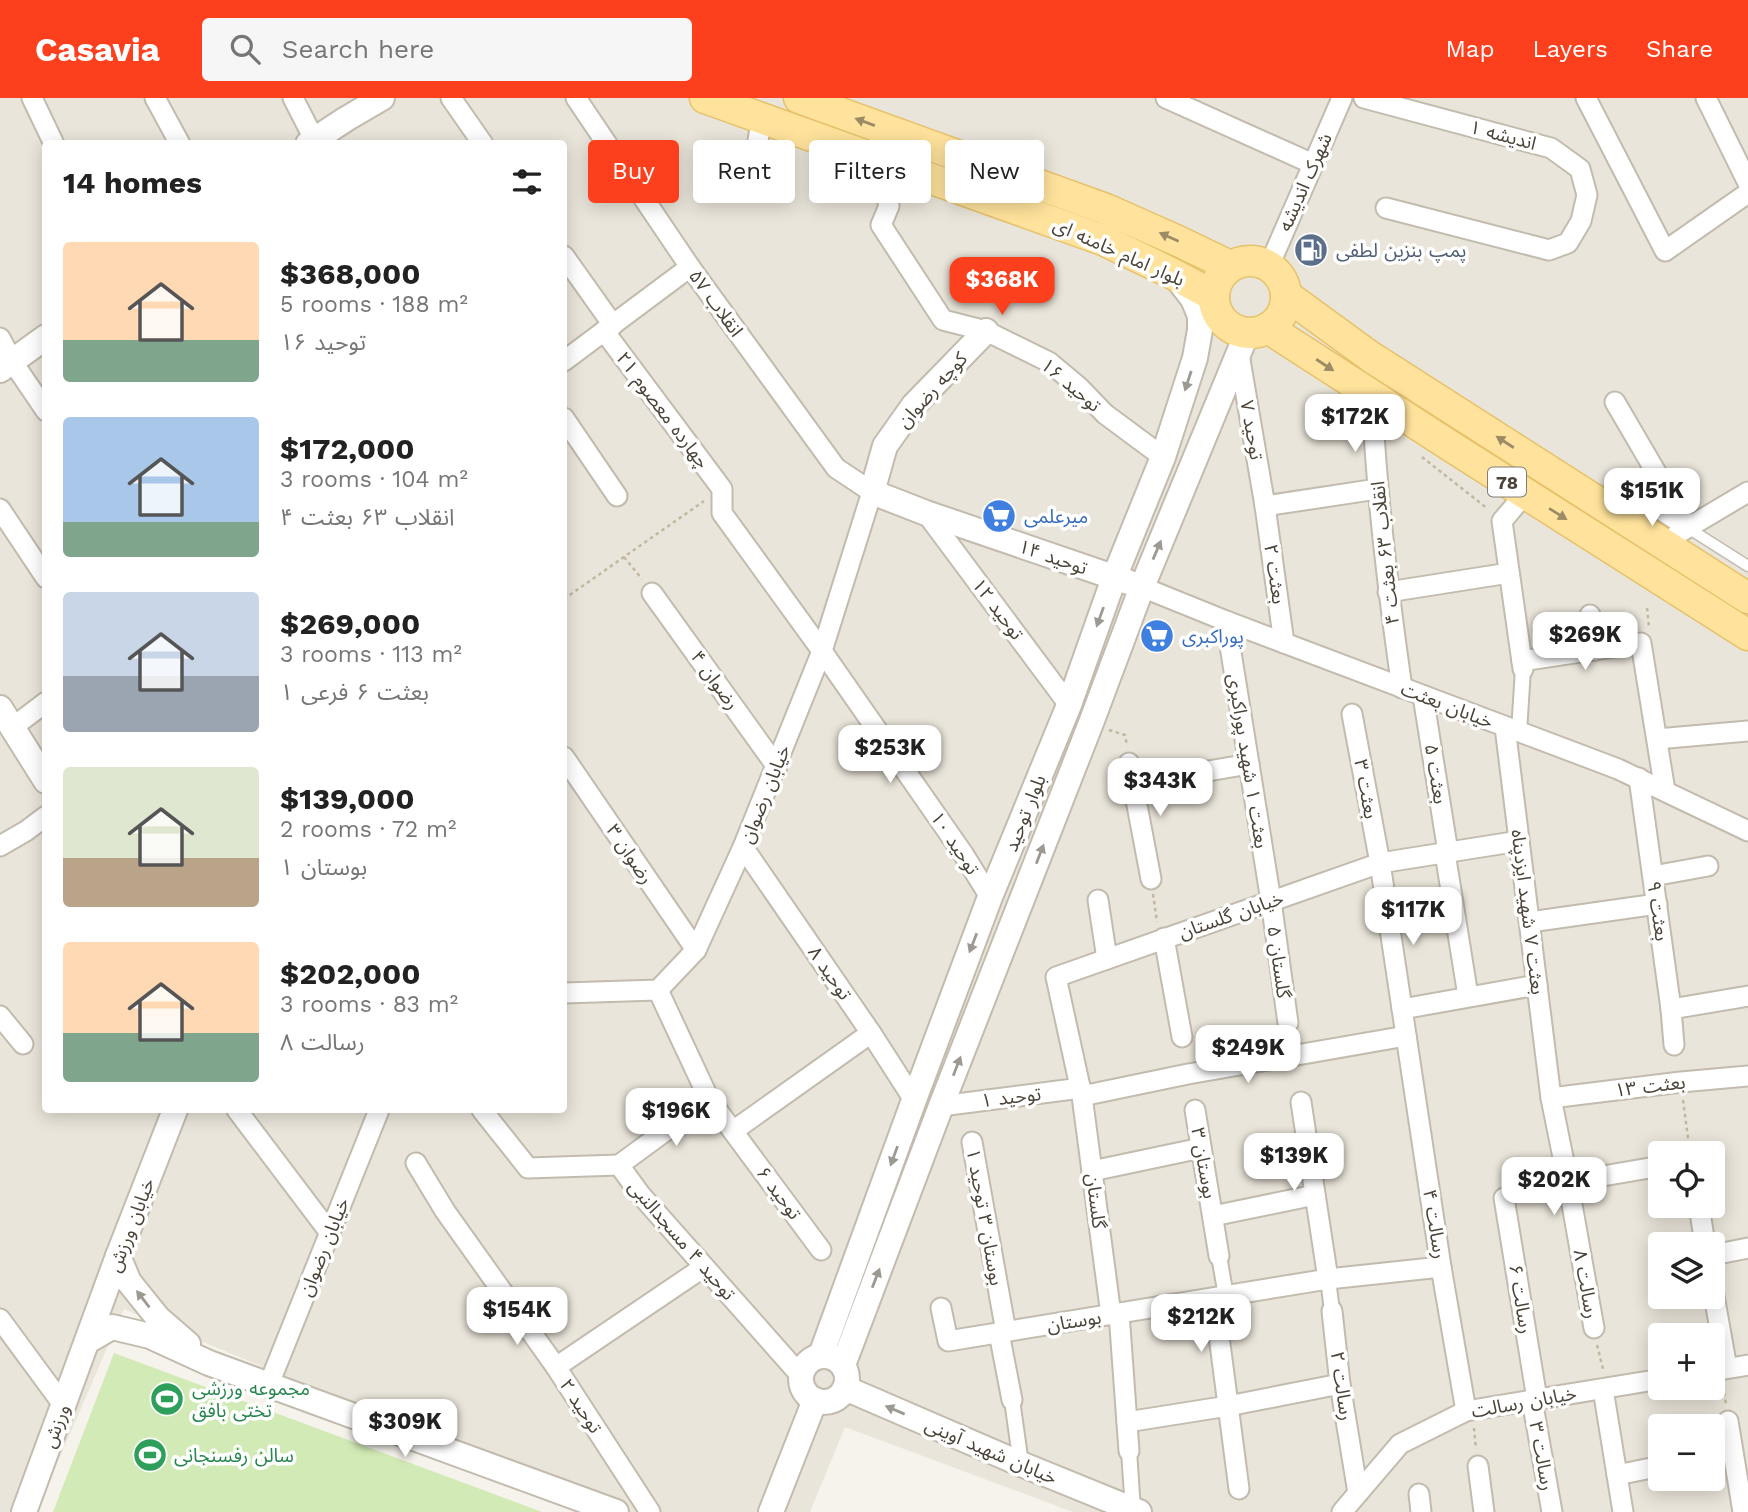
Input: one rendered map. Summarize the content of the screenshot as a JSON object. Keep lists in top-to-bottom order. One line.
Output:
{"streets":{"main road":["بلوار امام خامنه ای","78"],"street":["اندیشه ۱","شهرک اندیشه","انقلاب ۵۷","توحید ۱۶","کوچه رضوان","چهارده معصوم ۲۱","توحید ۷","انقلاب ۶۳ بعثت ۴","توحید ۱۴","بعثت ۲","توحید ۱۲","رضوان ۴","خیابان بعثت","بعثت ۱ شهید پوراکبری","بعثت ۵","بعثت ۳","خیابان رضوان","بلوار توحید","توحید ۱۰","رضوان ۳","بعثت ۹","بعثت ۷ شهید ایزدپناه","خیابان گلستان","گلستان ۵","توحید ۸","بعثت ۱۳","توحید ۱","بوستان ۳","توحید ۶","گلستان","بوستان ۳ توحید ۱","رسالت ۴","خیابان ورزش","توحید ۴ مسجدالنبی","رسالت ۸","رسالت ۶","بوستان","رسالت ۲","خیابان رسالت","توحید ۲","ورزش","خیابان شهید آوینی","رسالت ۳"]},"crossings":[["شهرک اندیشه","بلوار امام خامنه ای"],["شهرک اندیشه","توحید ۷"],["شهرک اندیشه","78"],["شهرک اندیشه","بلوار توحید"],["بلوار امام خامنه ای","توحید ۷"],["بلوار امام خامنه ای","78"],["بلوار امام خامنه ای","بلوار توحید"],["انقلاب ۵۷","کوچه رضوان"],["انقلاب ۵۷","توحید ۱۴"],["انقلاب ۵۷","خیابان رضوان"],["توحید ۱۶","کوچه رضوان"],["توحید ۱۶","بلوار توحید"],["کوچه رضوان","توحید ۱۴"],["کوچه رضوان","خیابان رضوان"],["چهارده معصوم ۲۱","توحید ۱۰"],["توحید ۷","78"],["توحید ۷","بعثت ۲"],["توحید ۷","بلوار توحید"],["78","بلوار توحید"],["انقلاب ۶۳ بعثت ۴","خیابان بعثت"],["توحید ۱۴","توحید ۱۲"],["توحید ۱۴","خیابان بعثت"],["توحید ۱۴","خیابان رضوان"],["توحید ۱۴","بلوار توحید"],["بعثت ۲","خیابان بعثت"],["توحید ۱۲","بلوار توحید"],["رضوان ۴","خیابان رضوان"],["خیابان بعثت","بعثت ۱ شهید پوراکبری"],["خیابان بعثت","بعثت ۵"],["خیابان بعثت","بلوار توحید"],["خیابان بعثت","بعثت ۹"],["خیابان بعثت","بعثت ۷ شهید ایزدپناه"],["بعثت ۱ شهید پوراکبری","خیابان گلستان"],["بعثت ۱ شهید پوراکبری","گلستان ۵"],["بعثت ۵","خیابان گلستان"],["بعثت ۳","خیابان گلستان"],["بعثت ۳","رسالت ۴"],["خیابان رضوان","توحید ۱۰"],["خیابان رضوان","رضوان ۳"],["خیابان رضوان","توحید ۸"],["خیابان رضوان","توحید ۶"],["بلوار توحید","توحید ۱۰"],["بلوار توحید","توحید ۸"],["بلوار توحید","توحید ۱"],["بلوار توحید","توحید ۴ مسجدالنبی"],["بلوار توحید","خیابان شهید آوینی"],["بعثت ۷ شهید ایزدپناه","خیابان گلستان"],["بعثت ۷ شهید ایزدپناه","بعثت ۱۳"],["بعثت ۷ شهید ایزدپناه","رسالت ۸"],["خیابان گلستان","گلستان ۵"],["خیابان گلستان","توحید ۱"],["خیابان گلستان","گلستان"],["بعثت ۱۳","رسالت ۸"],["توحید ۱","گلستان"],["توحید ۱","رسالت ۴"],["گلستان","بوستان"],["بوستان ۳ توحید ۱","بوستان"],["رسالت ۴","بوستان"],["رسالت ۴","خیابان رسالت"],["خیابان ورزش","ورزش"],["توحید ۴ مسجدالنبی","خیابان شهید آوینی"],["رسالت ۸","خیابان رسالت"],["رسالت ۶","خیابان رسالت"],["رسالت ۶","رسالت ۳"],["بوستان","رسالت ۲"],["رسالت ۲","خیابان رسالت"],["خیابان رسالت","رسالت ۳"]],"one_way":["خیابان شهید آوینی"],"places":{"fuel station":["پمپ بنزین لطفی"],"supermarket":["میرعلمی","پوراکبری"],"sports":["مجموعه ورزشی تختی بافق","سالن رفسنجانی"]},"page":{"header":"Casavia","search":"Search here","nav":["Map","Layers","Share"],"chip":["Buy","Rent","Filters","New"],"heading":"14 homes","list":[{"name":"$368,000","note":"5 rooms · 188 m² · توحید ۱۶"},{"name":"$172,000","note":"3 rooms · 104 m² · انقلاب ۶۳ بعثت ۴"},{"name":"$269,000","note":"3 rooms · 113 m² · بعثت ۶ فرعی ۱"},{"name":"$139,000","note":"2 rooms · 72 m² · بوستان ۱"},{"name":"$202,000","note":"3 rooms · 83 m² · رسالت ۸"}],"price":["$368K","$172K","$151K","$269K","$253K","$343K","$117K","$249K","$196K","$139K","$202K","$154K","$212K","$309K"],"map_buttons":["+","−"]}}
